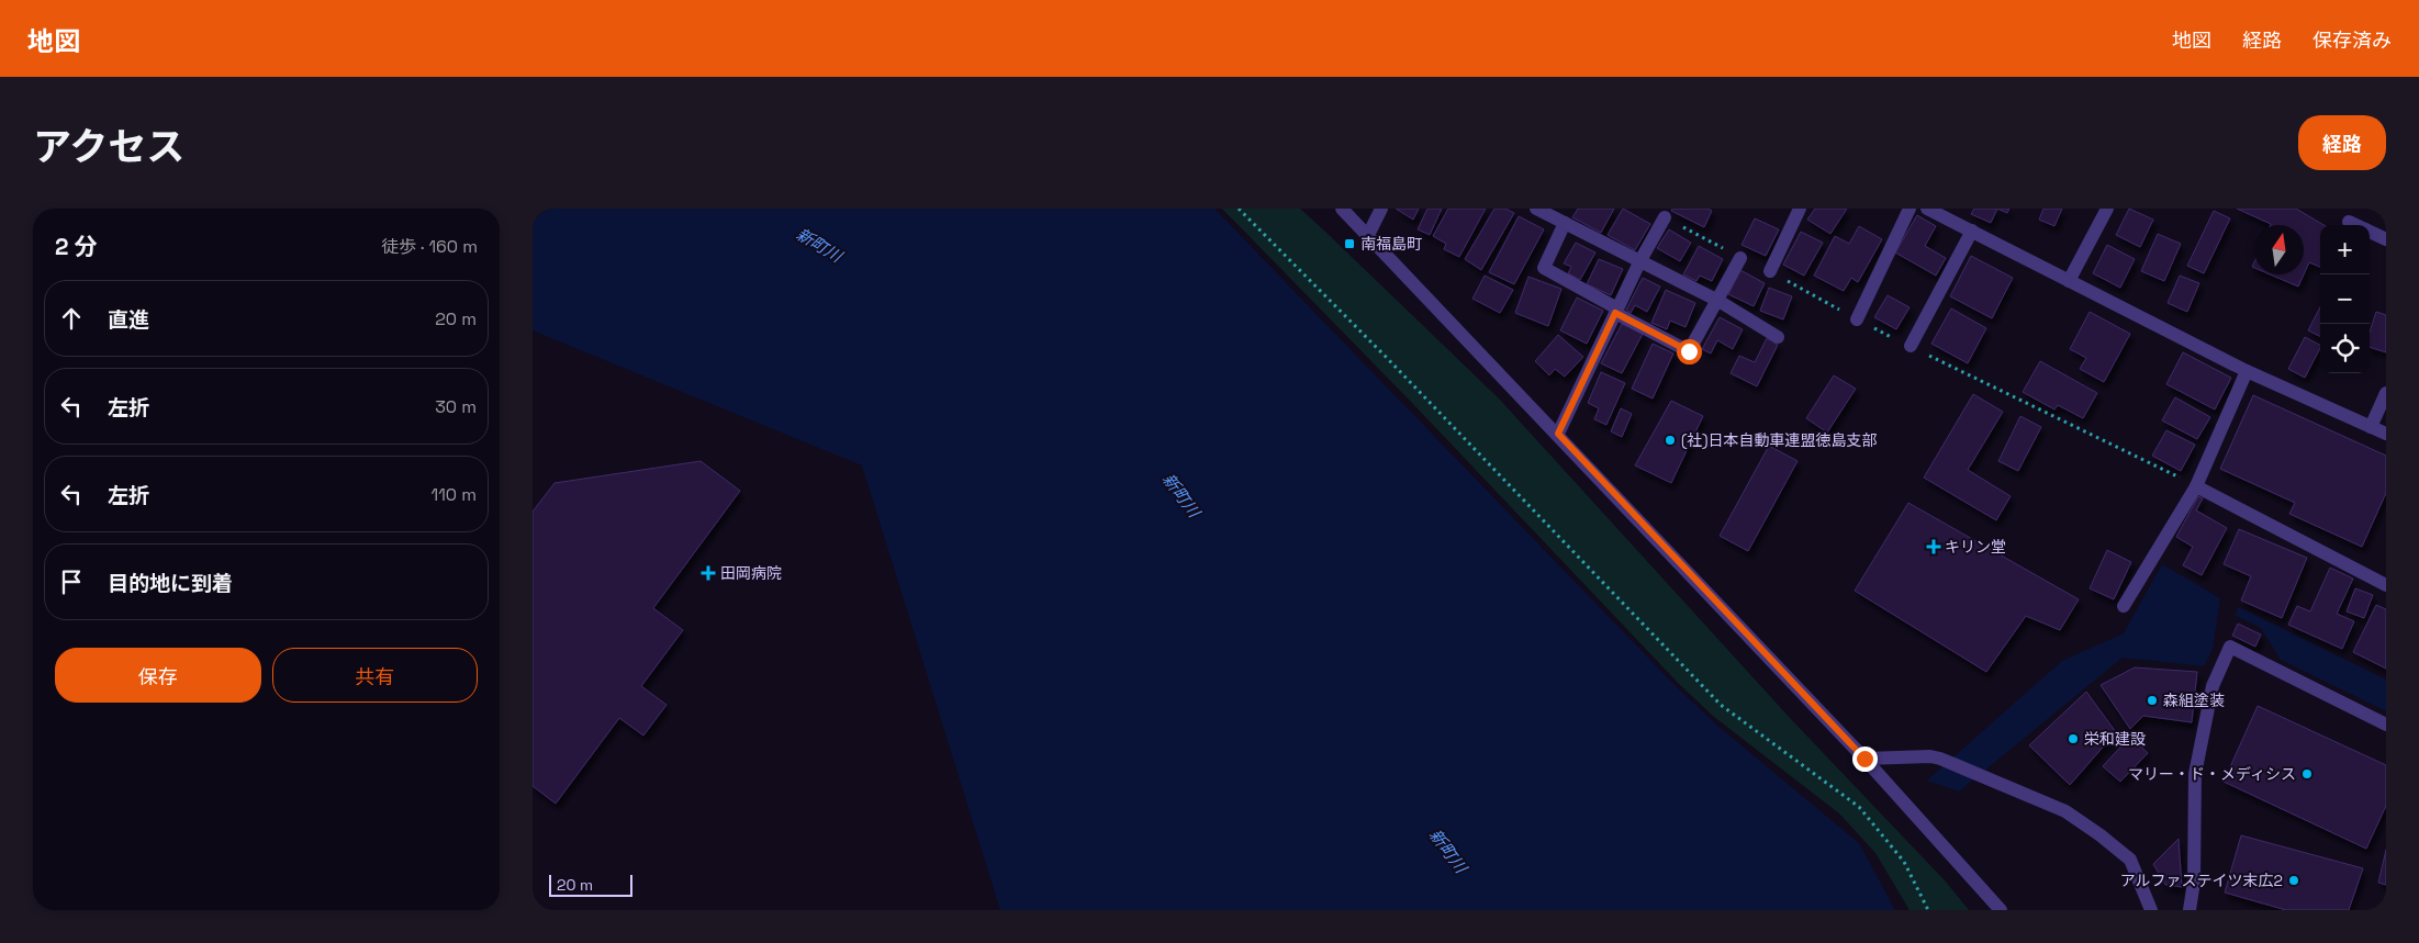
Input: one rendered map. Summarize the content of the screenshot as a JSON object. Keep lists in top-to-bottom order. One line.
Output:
{"water":["新町川"],"places":{"transit":["南福島町"],"other":["(社)日本自動車連盟徳島支部","森組塗装","栄和建設","マリー・ド・メディシス","アルファステイツ末広2"],"health":["キリン堂","田岡病院"]},"scale_bar":"20 m","north":"top","page":{"header":"地図","nav":["地図","経路","保存済み"],"title":"アクセス","buttons":["経路",["保存","共有"]],"heading":["2 分","徒歩 · 160 m"],"map_buttons":["+","−"],"list":[["直進","20 m"],["左折","30 m"],["左折","110 m"],"目的地に到着"],"scale":"20 m"}}
